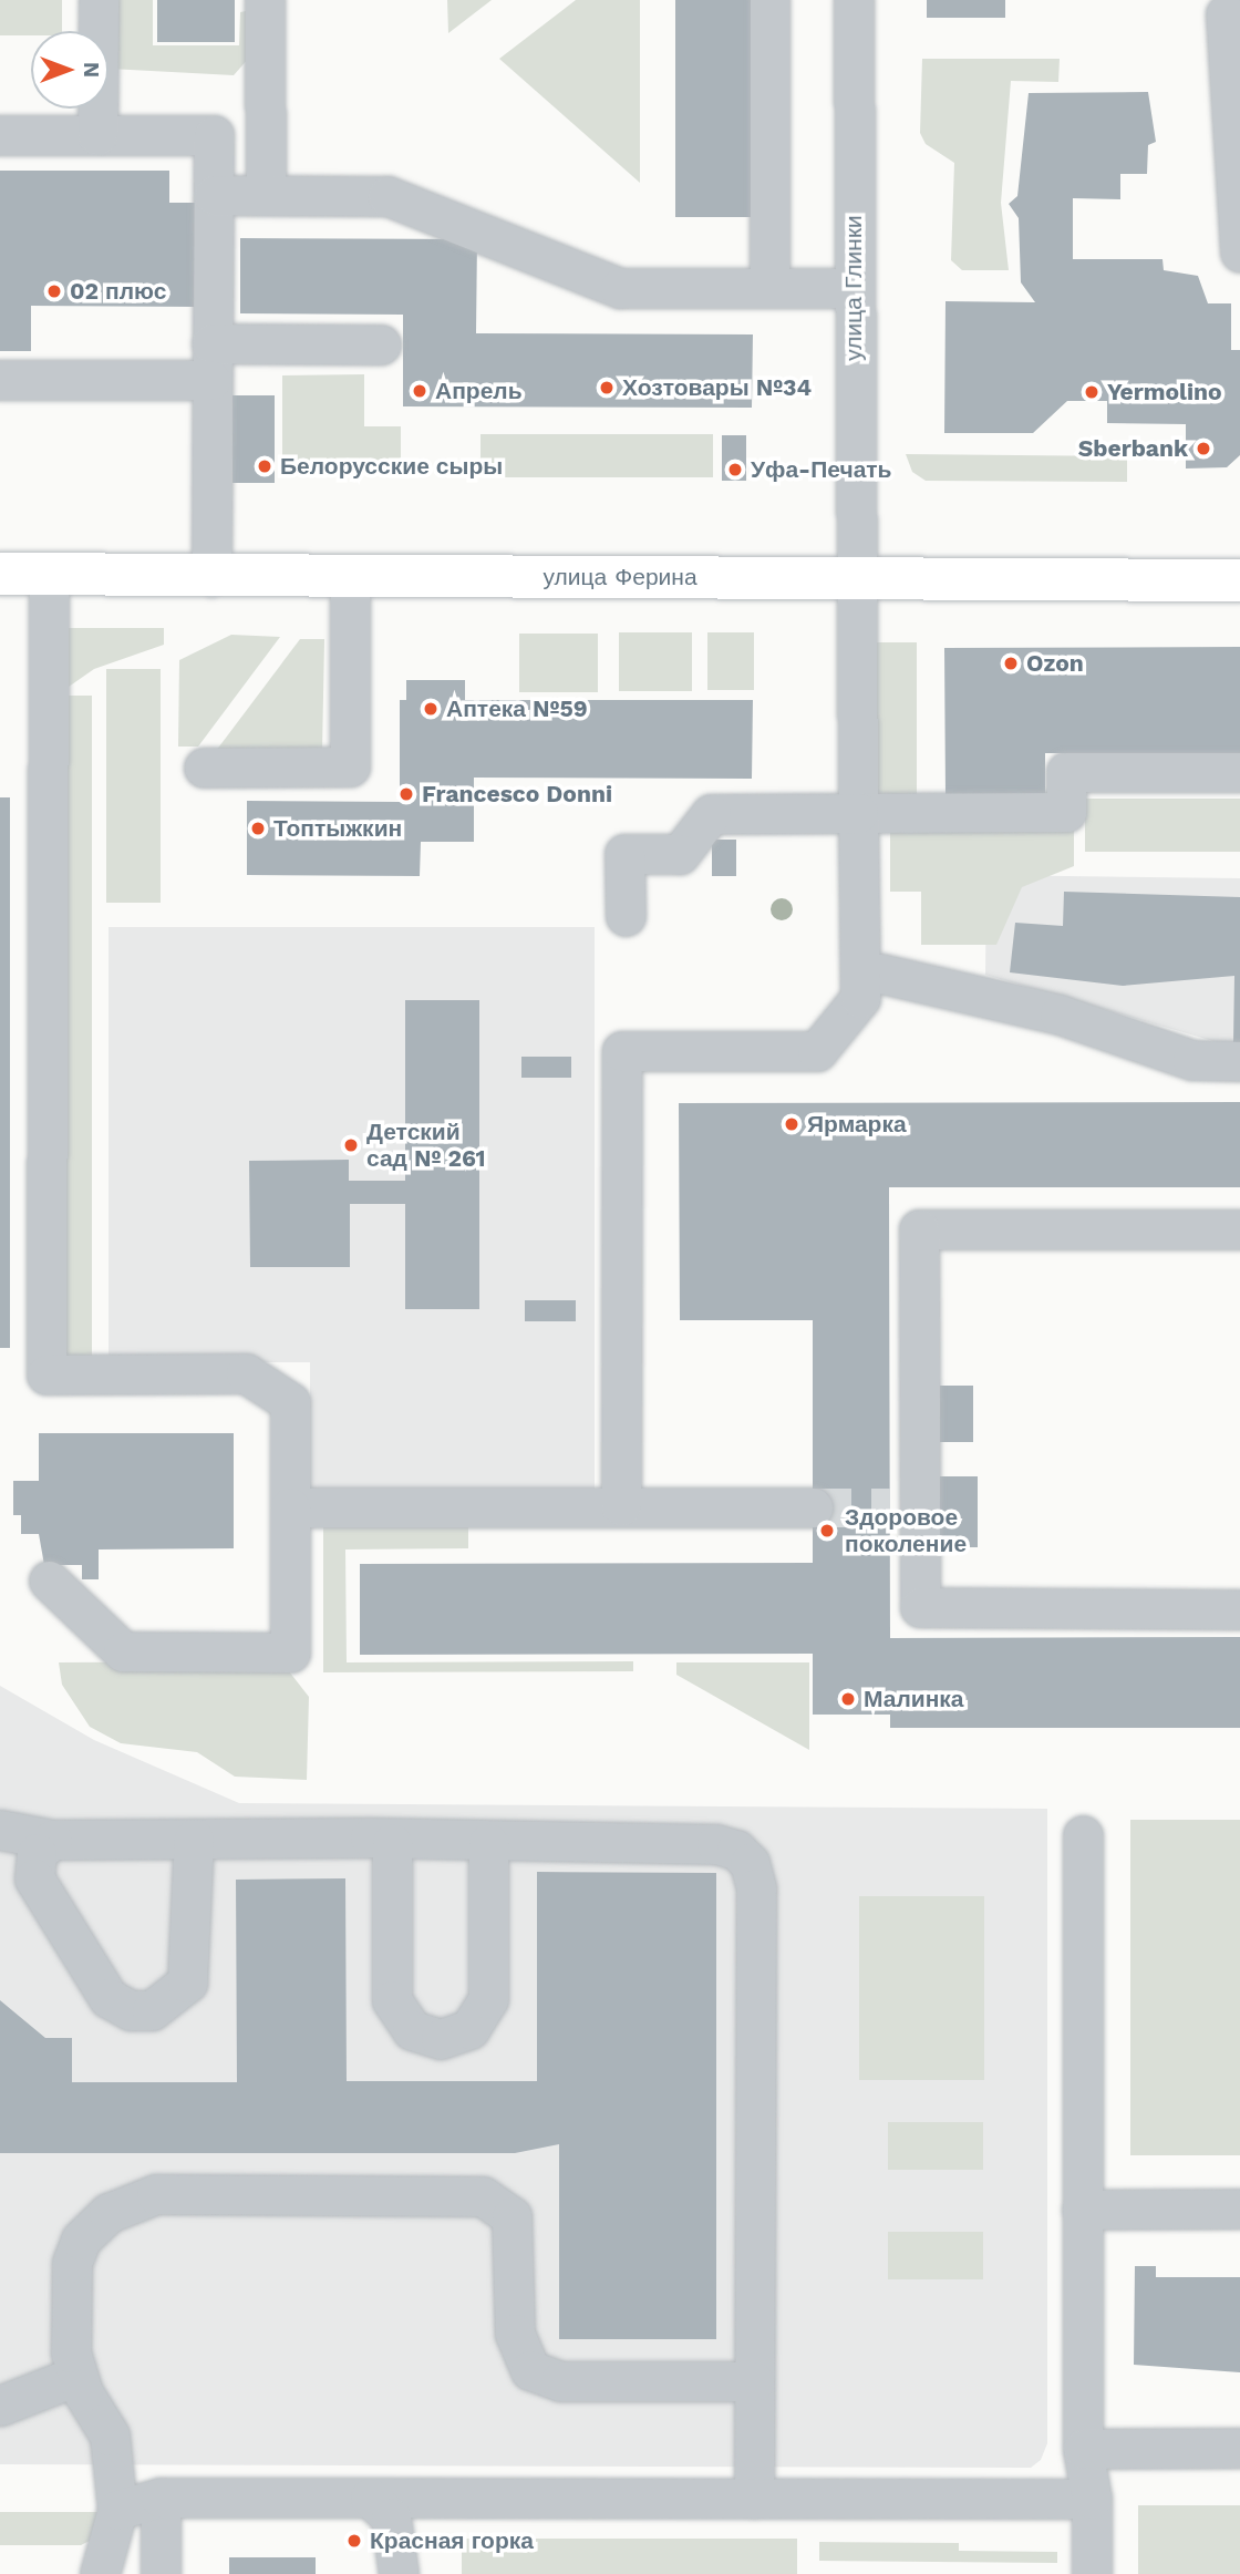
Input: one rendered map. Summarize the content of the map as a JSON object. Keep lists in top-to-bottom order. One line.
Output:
{"streets":{"main road":["улица Ферина"],"street":["улица Глинки"]},"crossings":[["улица Глинки","улица Ферина"]],"places":["02 плюс","Хозтовары №34","Апрель","Yermolino","Sberbank","Белорусские сыры","Уфа-Печать","Ozon","Аптека №59","Francesco Donni","Топтыжкин","Ярмарка","Детский сад № 261","Здоровое поколение","Малинка","Красная горка"],"north":"right"}
